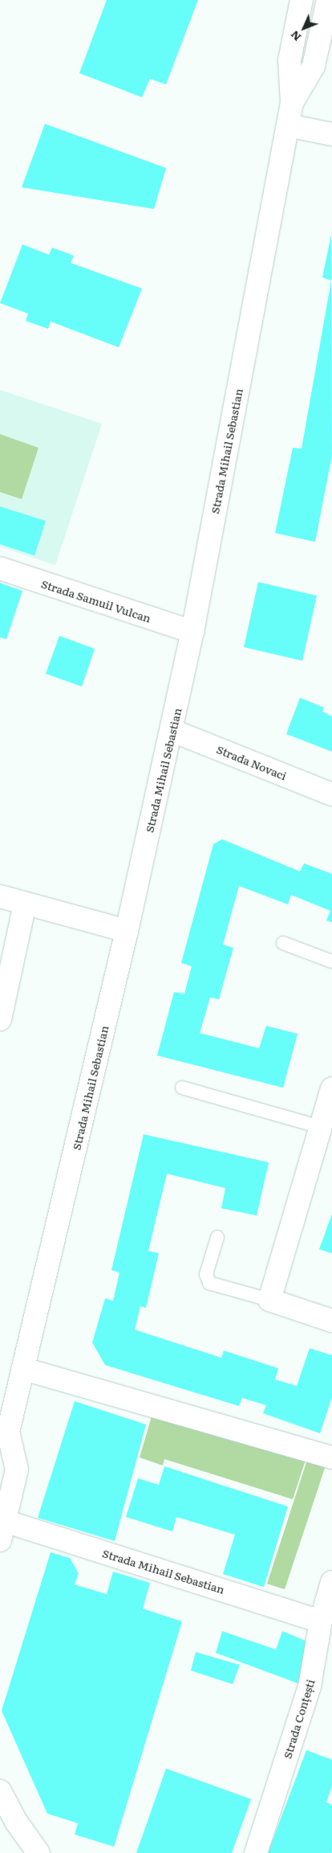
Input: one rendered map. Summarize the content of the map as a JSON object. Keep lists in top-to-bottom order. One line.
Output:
{"streets":{"street":["Strada Mihail Sebastian","Strada Samuil Vulcan","Strada Novaci","Strada Conțești"]},"crossings":[["Strada Mihail Sebastian","Strada Samuil Vulcan"],["Strada Mihail Sebastian","Strada Novaci"],["Strada Mihail Sebastian","Strada Conțești"]],"north":"bottom left"}
